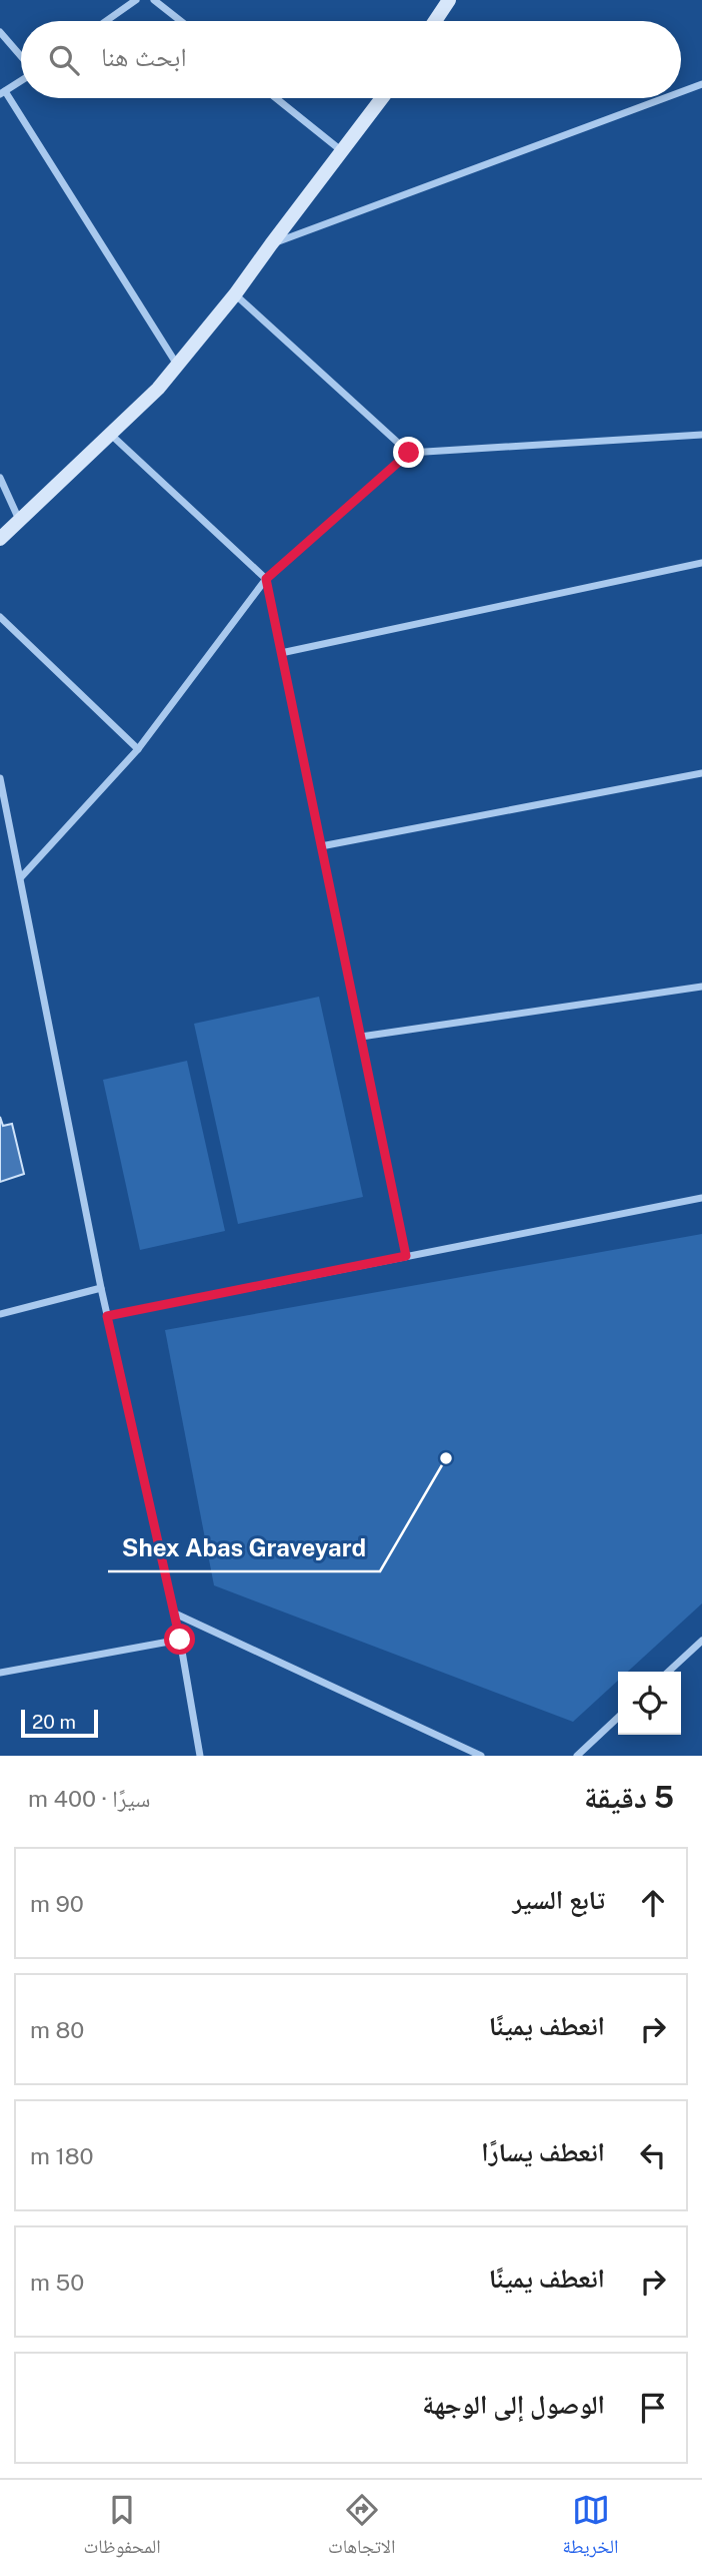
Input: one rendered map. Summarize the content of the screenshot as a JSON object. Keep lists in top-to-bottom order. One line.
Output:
{"places":["Shex Abas Graveyard"],"scale_bar":"20 m","page":{"search":"ابحث هنا","scale":"20 m","heading":["5 دقيقة","سيرًا · 400 m"],"list":[["تابع السير","90 m"],["انعطف يمينًا","80 m"],["انعطف يسارًا","180 m"],["انعطف يمينًا","50 m"],"الوصول إلى الوجهة"],"nav":["الخريطة","الاتجاهات","المحفوظات"]}}
